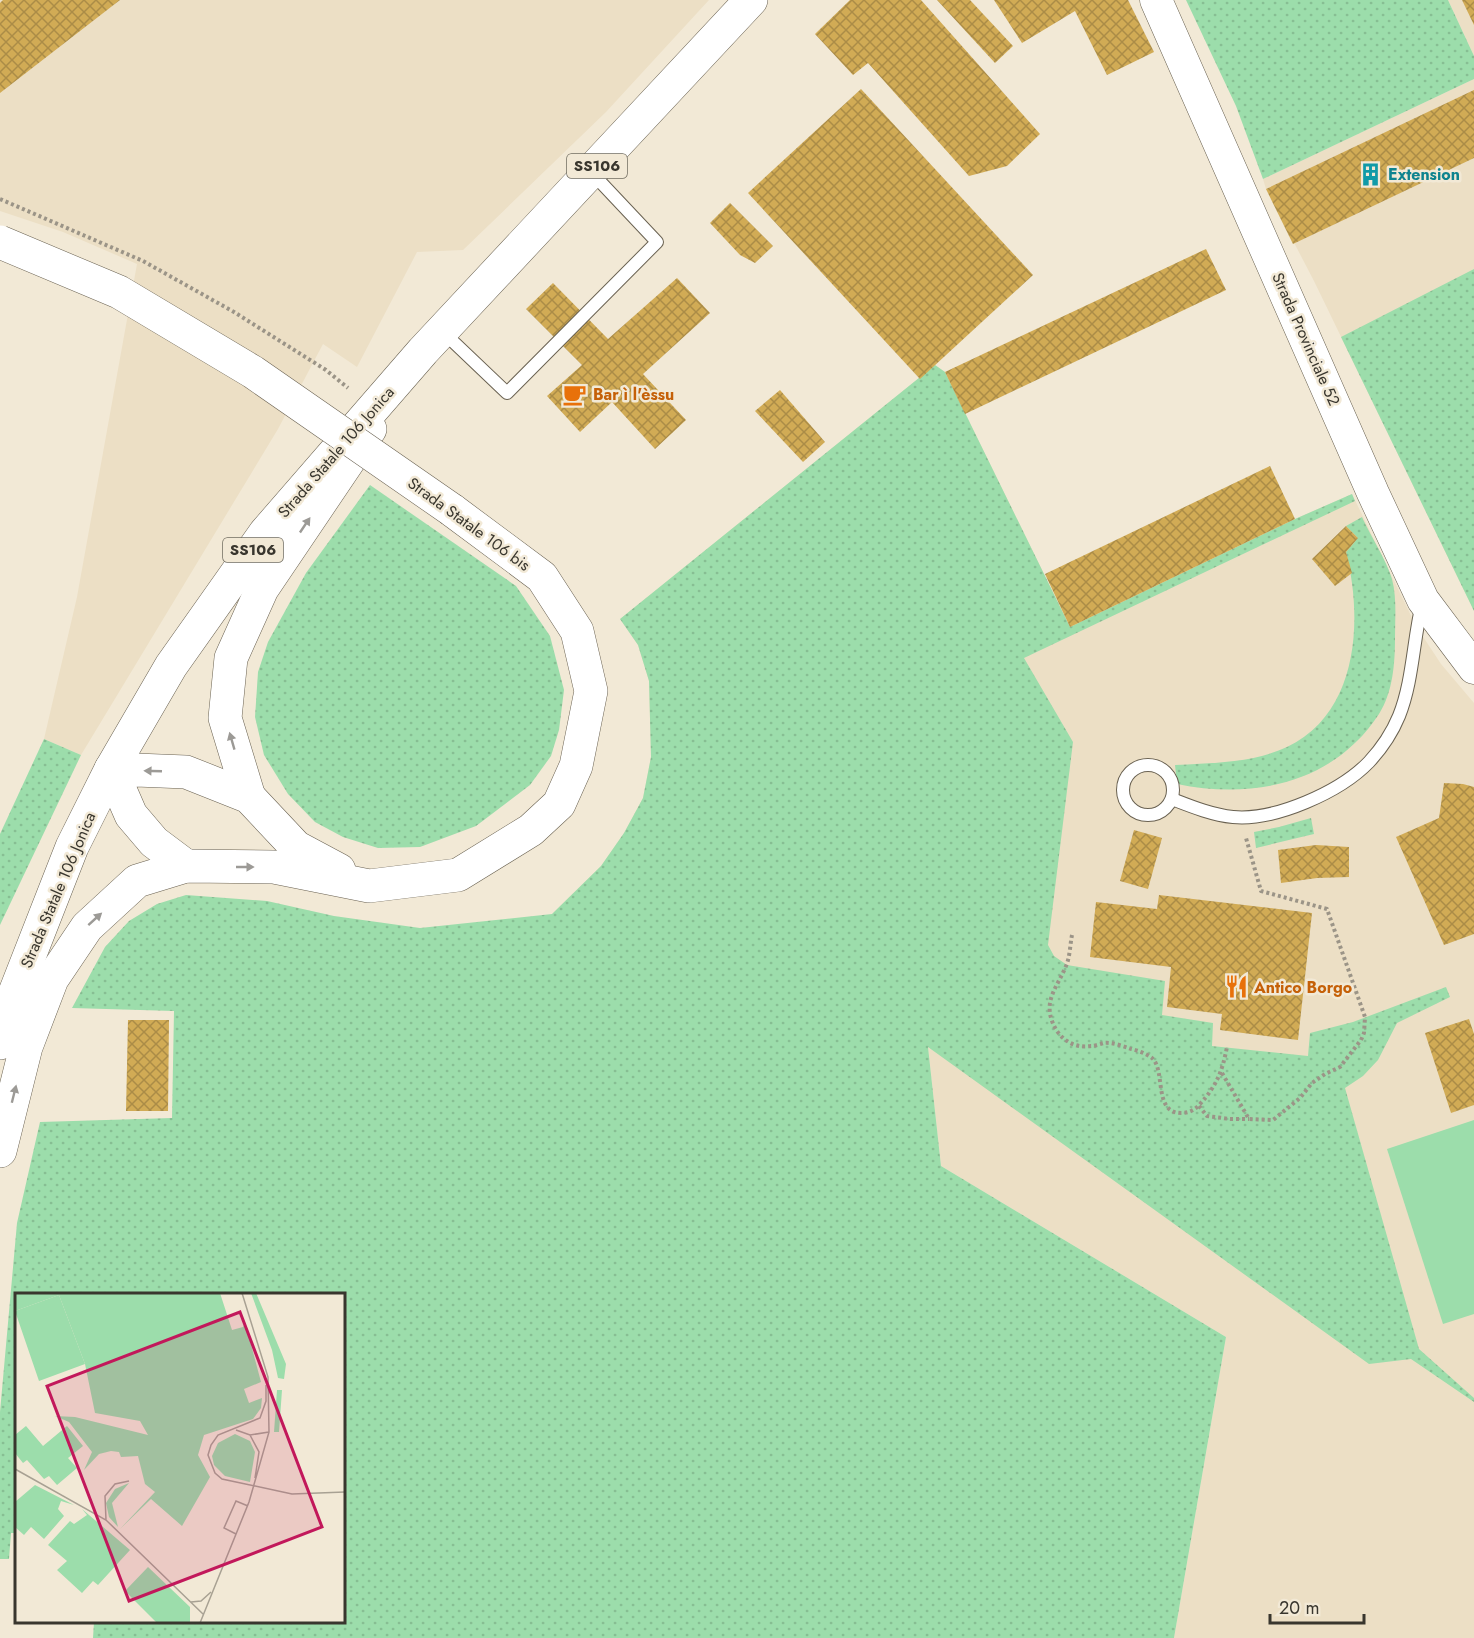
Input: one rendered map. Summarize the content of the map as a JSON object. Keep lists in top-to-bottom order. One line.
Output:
{"streets":{"main road":["SS106","Strada Statale 106 Jonica","Strada Statale 106 bis"],"street":["Strada Provinciale 52"]},"places":{"building":["Extension"],"cafe":["Bar ì l'èssu"],"restaurant":["Antico Borgo"]},"scale_bar":"20 m"}
